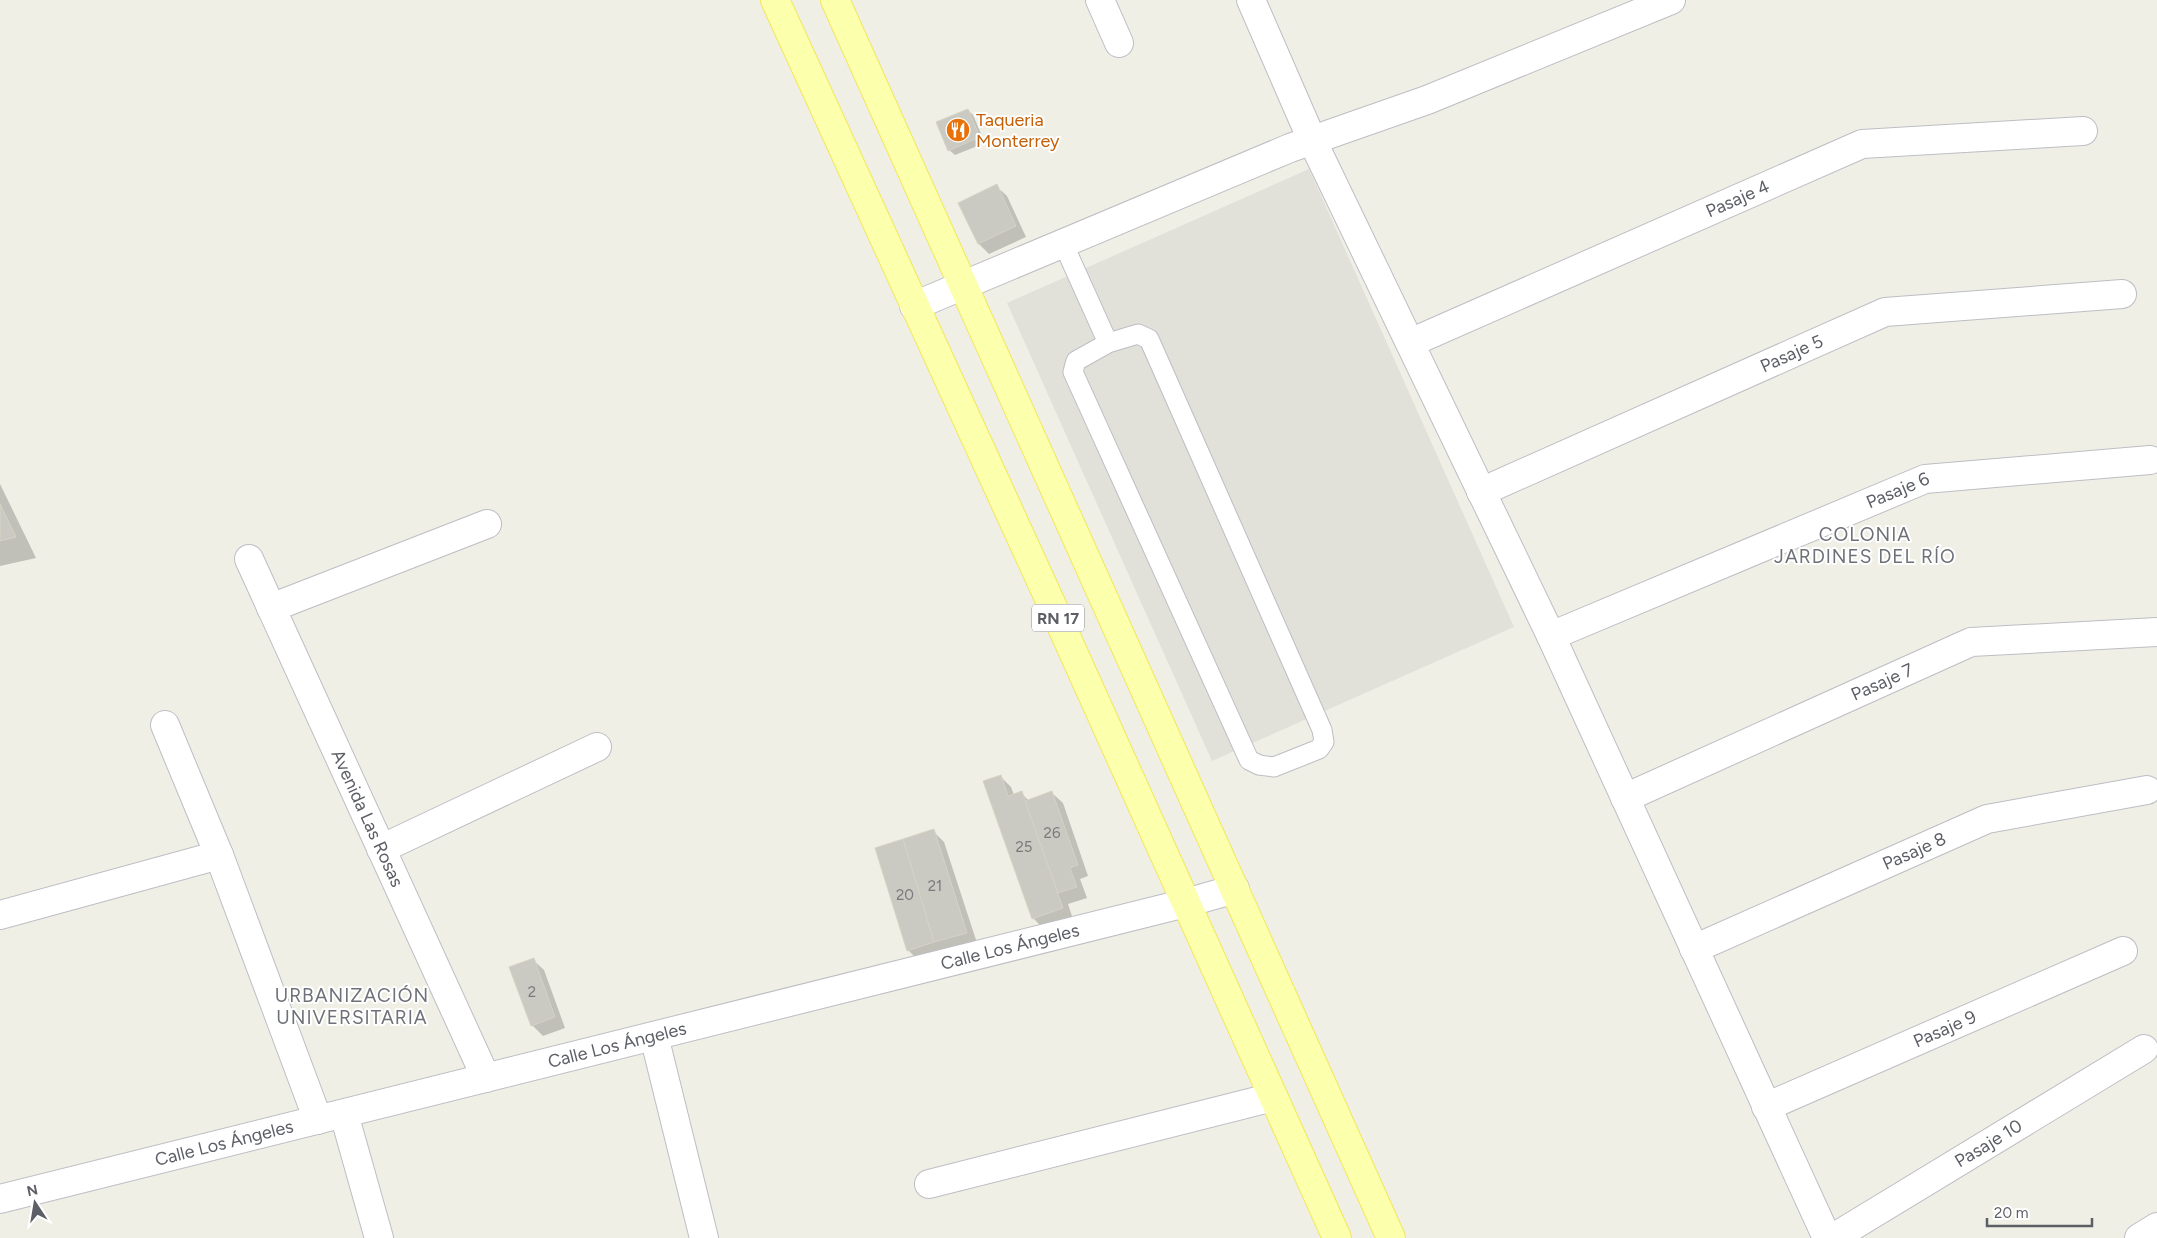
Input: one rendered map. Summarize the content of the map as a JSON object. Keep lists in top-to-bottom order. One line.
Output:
{"streets":{"main road":["RN 17"],"street":["Pasaje 4","Pasaje 5","Pasaje 6","Pasaje 7","Avenida Las Rosas","Pasaje 8","Calle Los Ángeles","Pasaje 9","Pasaje 10"]},"crossings":[["RN 17","Calle Los Ángeles"],["Avenida Las Rosas","Calle Los Ángeles"]],"districts":["COLONIA JARDINES DEL RÍO","URBANIZACIÓN UNIVERSITARIA"],"places":{"restaurant":["Taqueria Monterrey"]},"house_numbers":["26","25","21","20","2"],"scale_bar":"20 m","north":"top"}
